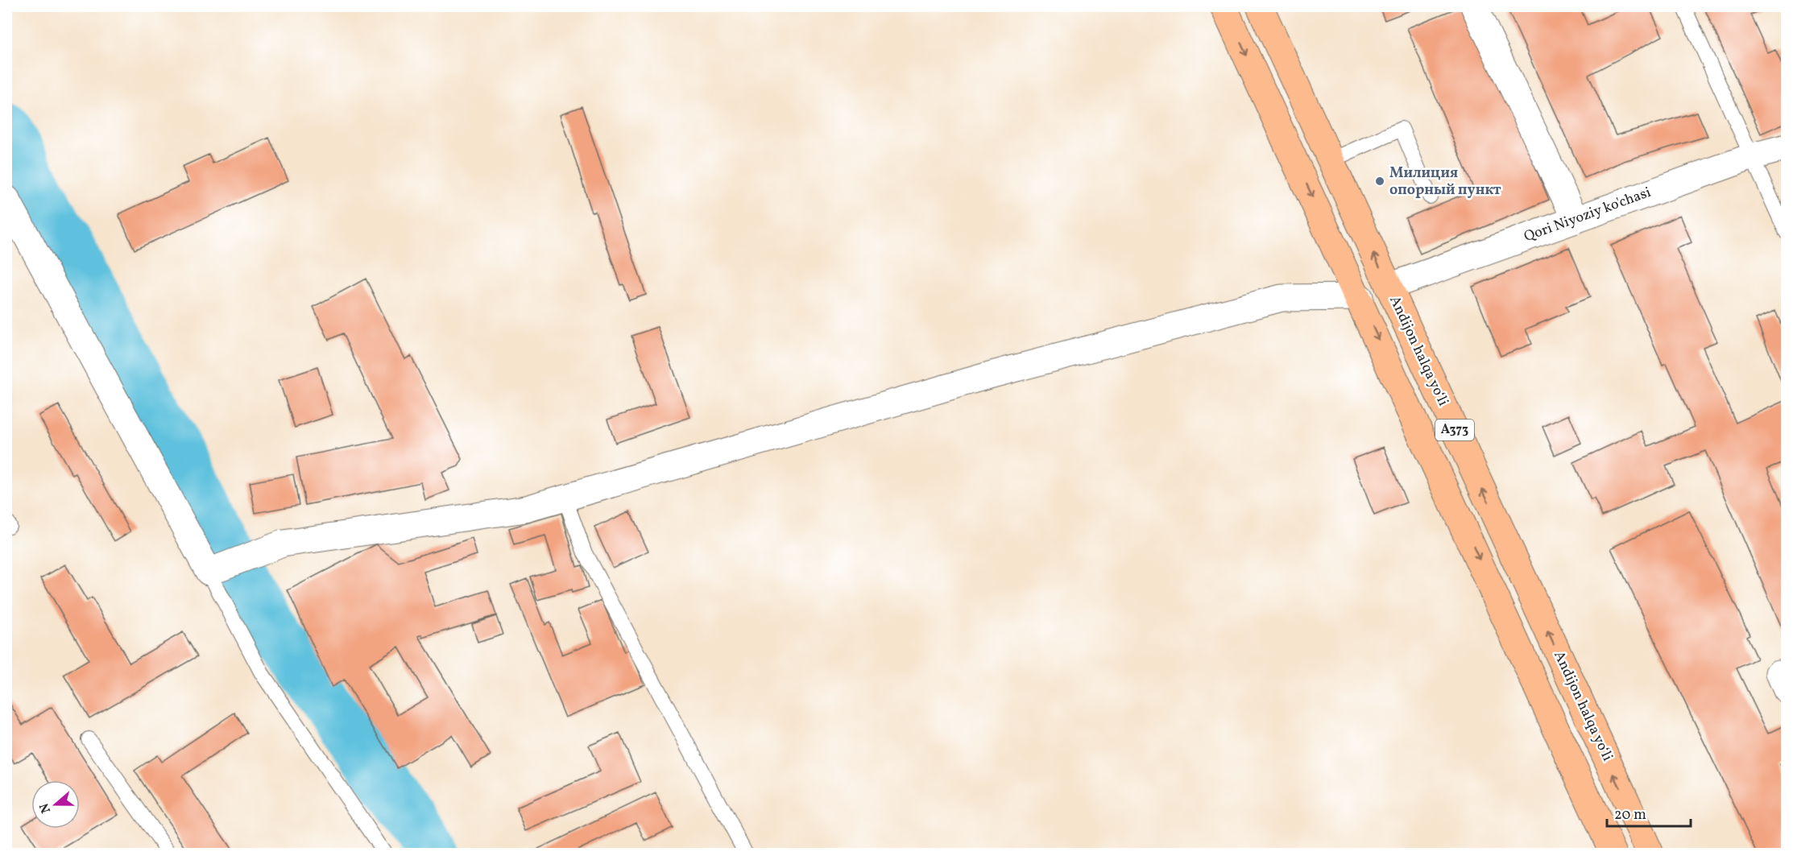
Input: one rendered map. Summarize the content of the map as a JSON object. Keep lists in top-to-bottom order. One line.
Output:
{"streets":{"highway":["Andijon halqa yo‘li","A373"],"street":["Qori Niyoziy ko'chasi"]},"crossings":[["Qori Niyoziy ko'chasi","Andijon halqa yo‘li"]],"places":["Милиция опорный пункт"],"scale_bar":"20 m","north":"left"}
